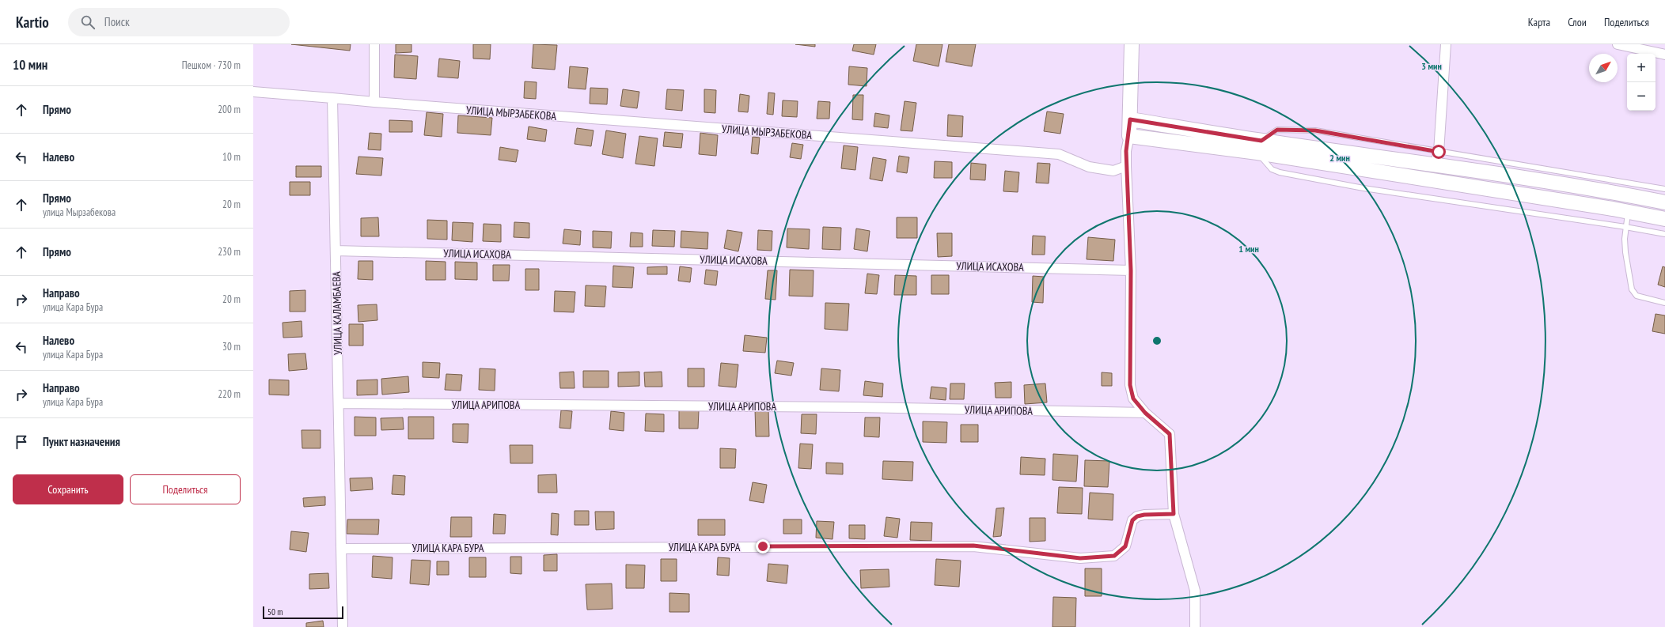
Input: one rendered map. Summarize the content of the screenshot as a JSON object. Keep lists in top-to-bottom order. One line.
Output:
{"streets":{"street":["УЛИЦА МЫРЗАБЕКОВА","УЛИЦА ИСАХОВА","УЛИЦА КАЛАМБАЕВА","УЛИЦА АРИПОВА","УЛИЦА КАРА БУРА"]},"crossings":[["УЛИЦА ИСАХОВА","УЛИЦА КАЛАМБАЕВА"],["УЛИЦА КАЛАМБАЕВА","УЛИЦА АРИПОВА"],["УЛИЦА КАЛАМБАЕВА","УЛИЦА КАРА БУРА"]],"scale_bar":"50 m","north":"top right","page":{"header":"Kartio","search":"Поиск","nav":["Карта","Слои","Поделиться"],"heading":["10 мин","Пешком · 730 m"],"map_buttons":["+","−"],"list":[["Прямо","200 m"],["Налево","10 m"],["Прямо","улица Мырзабекова","20 m"],["Прямо","230 m"],["Направо","улица Кара Бура","20 m"],["Налево","улица Кара Бура","30 m"],["Направо","улица Кара Бура","220 m"],"Пункт назначения"],"buttons":["Сохранить","Поделиться"],"scale":"50 m"},"rings":["3 мин","2 мин","1 мин"]}
